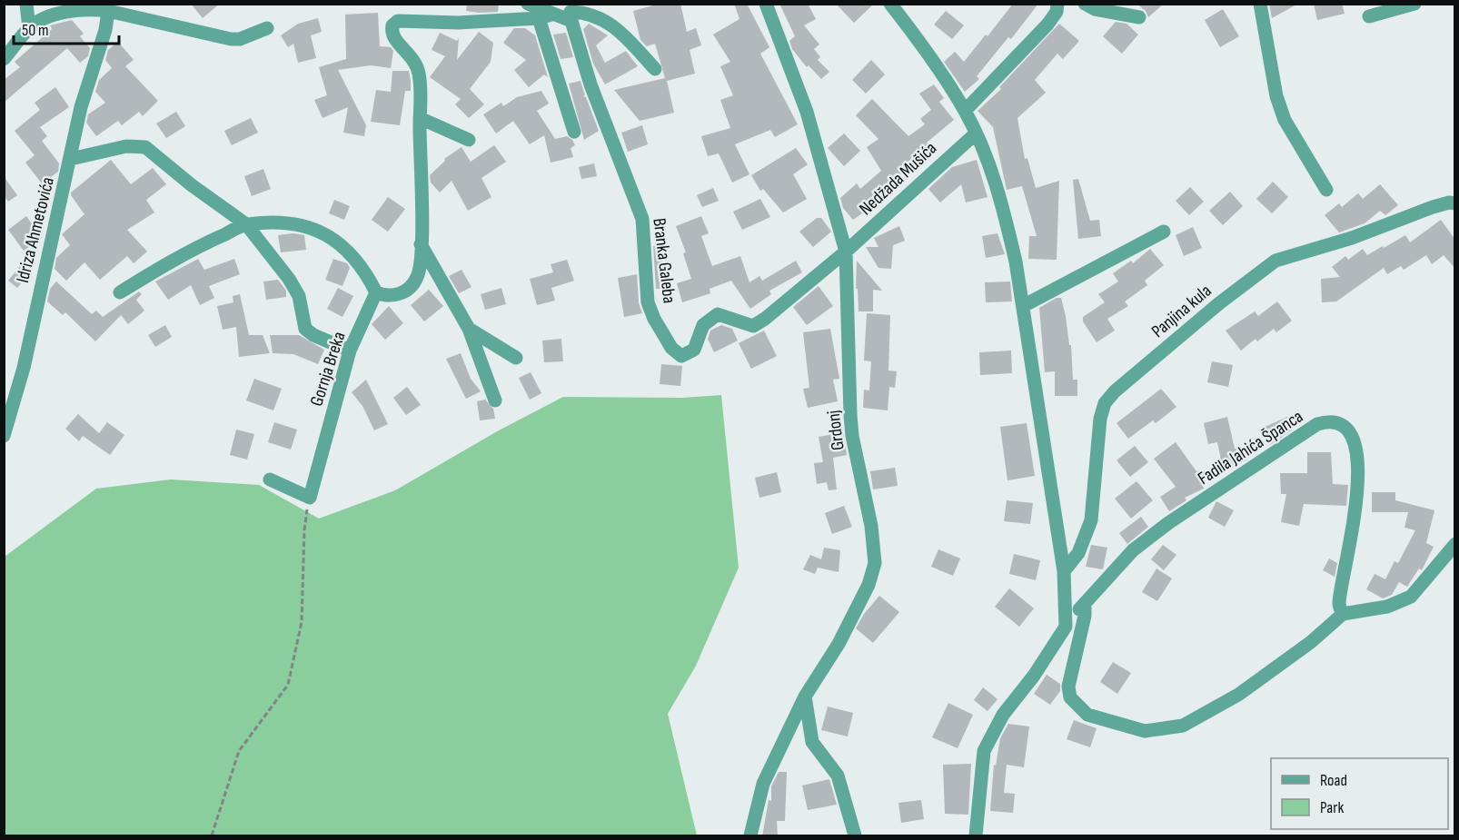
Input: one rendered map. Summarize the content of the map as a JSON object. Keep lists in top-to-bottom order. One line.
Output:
{"streets":{"street":["Nedžada Mušića","Idriza Ahmetovića","Branka Galeba","Panjina kula","Gornja Breka","Grdonj","Fadila Jahića Španca"]},"crossings":[["Nedžada Mušića","Branka Galeba"],["Nedžada Mušića","Grdonj"],["Idriza Ahmetovića","Gornja Breka"],["Branka Galeba","Grdonj"]],"legend":["Road","Park"],"scale_bar":"50 m"}
